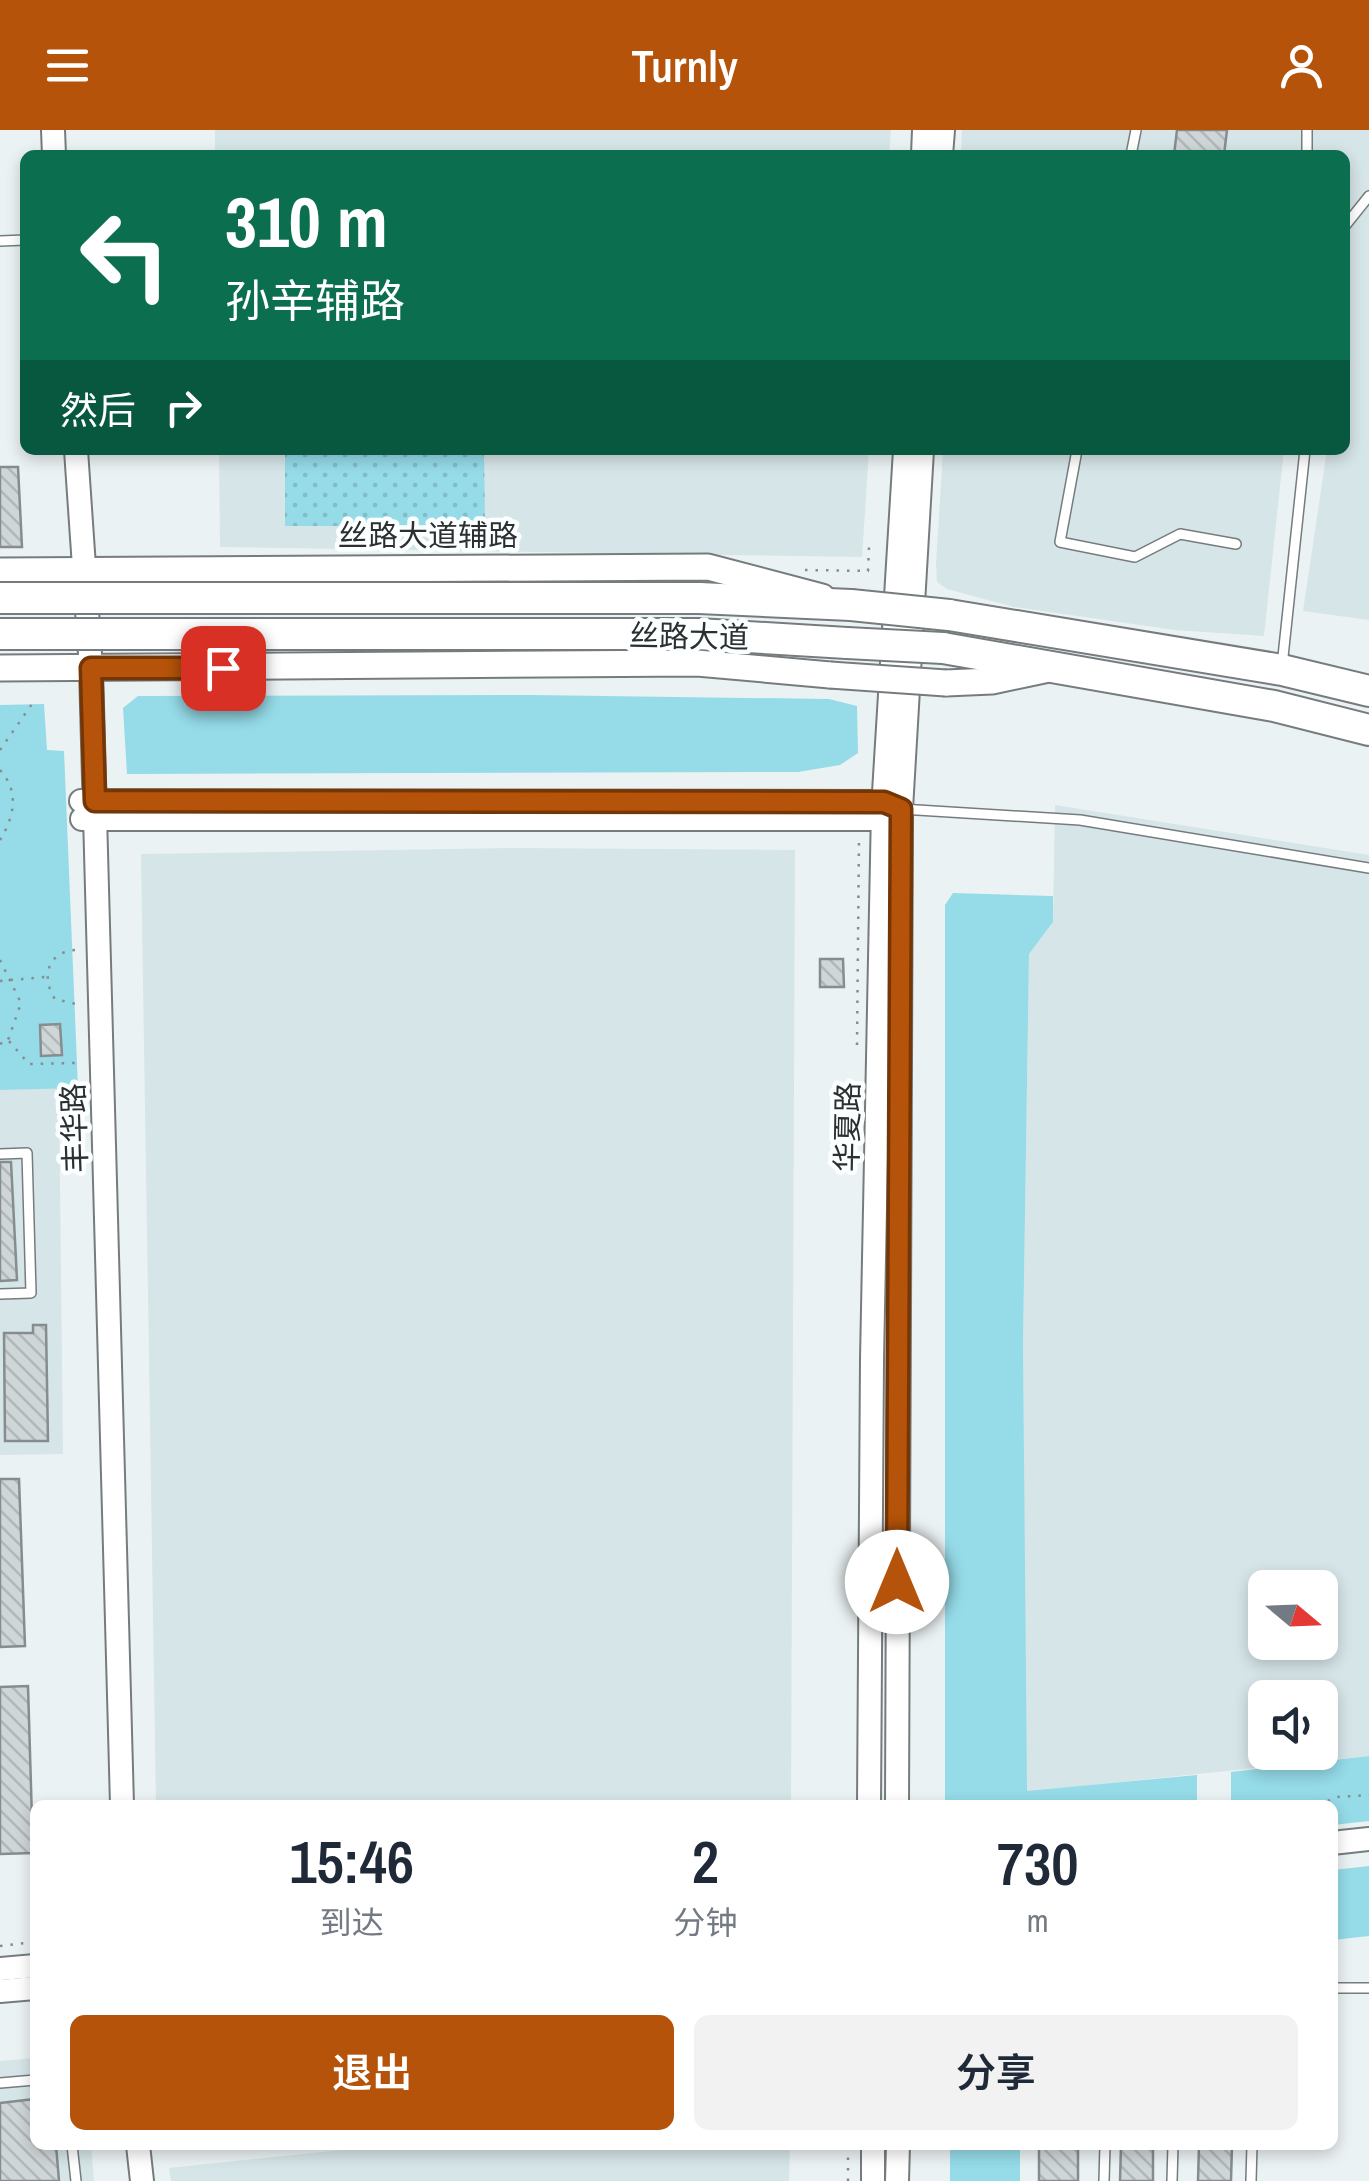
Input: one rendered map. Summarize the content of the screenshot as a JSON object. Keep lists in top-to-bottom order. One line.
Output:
{"streets":{"highway":["丝路大道"],"main road":["丝路大道辅路"],"street":["华夏路","丰华路"]},"crossings":[["丝路大道辅路","丝路大道"],["丝路大道辅路","丰华路"]],"north":"right","page":{"header":"Turnly","turn":["310 m","孙辛辅路"],"then":"然后","eta":["15:46","到达","2","分钟","730","m"],"buttons":["退出","分享"]}}
